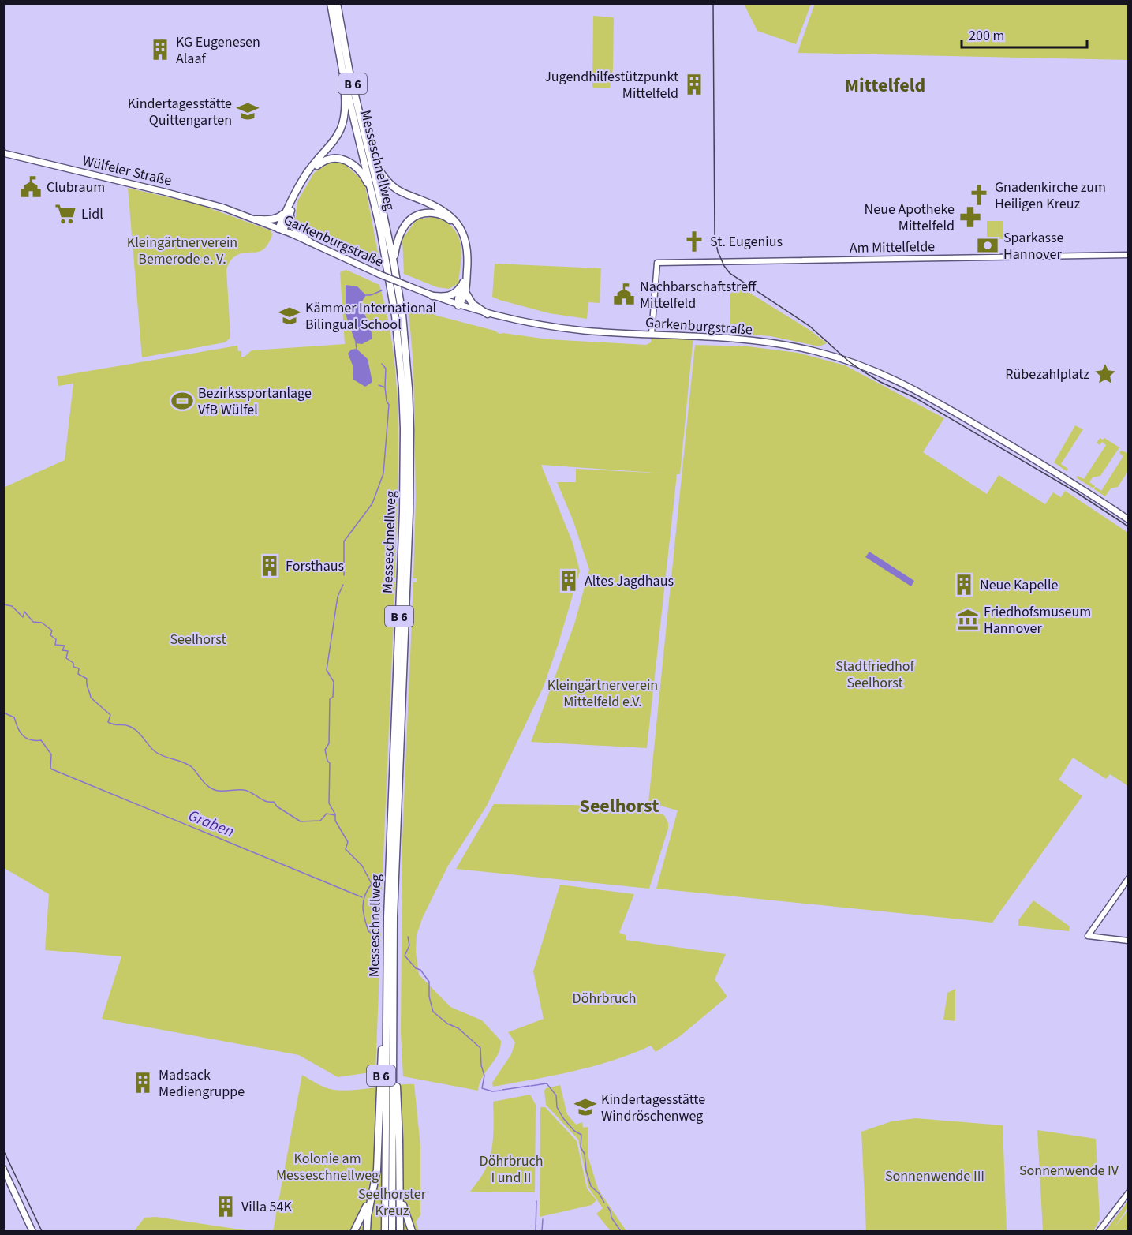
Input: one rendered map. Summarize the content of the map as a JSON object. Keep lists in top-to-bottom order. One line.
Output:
{"streets":{"highway":["B 6","Messeschnellweg"],"main road":["Wülfeler Straße","Garkenburgstraße"],"street":["Am Mittelfelde"]},"crossings":[["B 6","Messeschnellweg"],["Wülfeler Straße","Garkenburgstraße"],["Garkenburgstraße","Am Mittelfelde"]],"districts":["Mittelfeld","Seelhorst"],"water":["Graben"],"parks":["Kleingärtnerverein Bemerode e. V.","Seelhorst","Stadtfriedhof Seelhorst","Kleingärtnerverein Mittelfeld e.V.","Döhrbruch","Kolonie am Messeschnellweg","Döhrbruch I und II","Sonnenwende IV","Sonnenwende III","Seelhorster Kreuz"],"places":{"building":["KG Eugenesen Alaaf","Jugendhilfestützpunkt Mittelfeld","Forsthaus","Altes Jagdhaus","Neue Kapelle","Madsack Mediengruppe","Villa 54K"],"school or university":["Kindertagesstätte Quittengarten","Kämmer International Bilingual School","Kindertagesstätte Windröschenweg"],"public building":["Clubraum","Nachbarschaftstreff Mittelfeld"],"church":["Gnadenkirche zum Heiligen Kreuz","St. Eugenius"],"supermarket":["Lidl"],"pharmacy":["Neue Apotheke Mittelfeld"],"bank":["Sparkasse Hannover"],"place":["Rübezahlplatz"],"sports":["Bezirkssportanlage VfB Wülfel"],"museum":["Friedhofsmuseum Hannover"]},"scale_bar":"200 m"}
